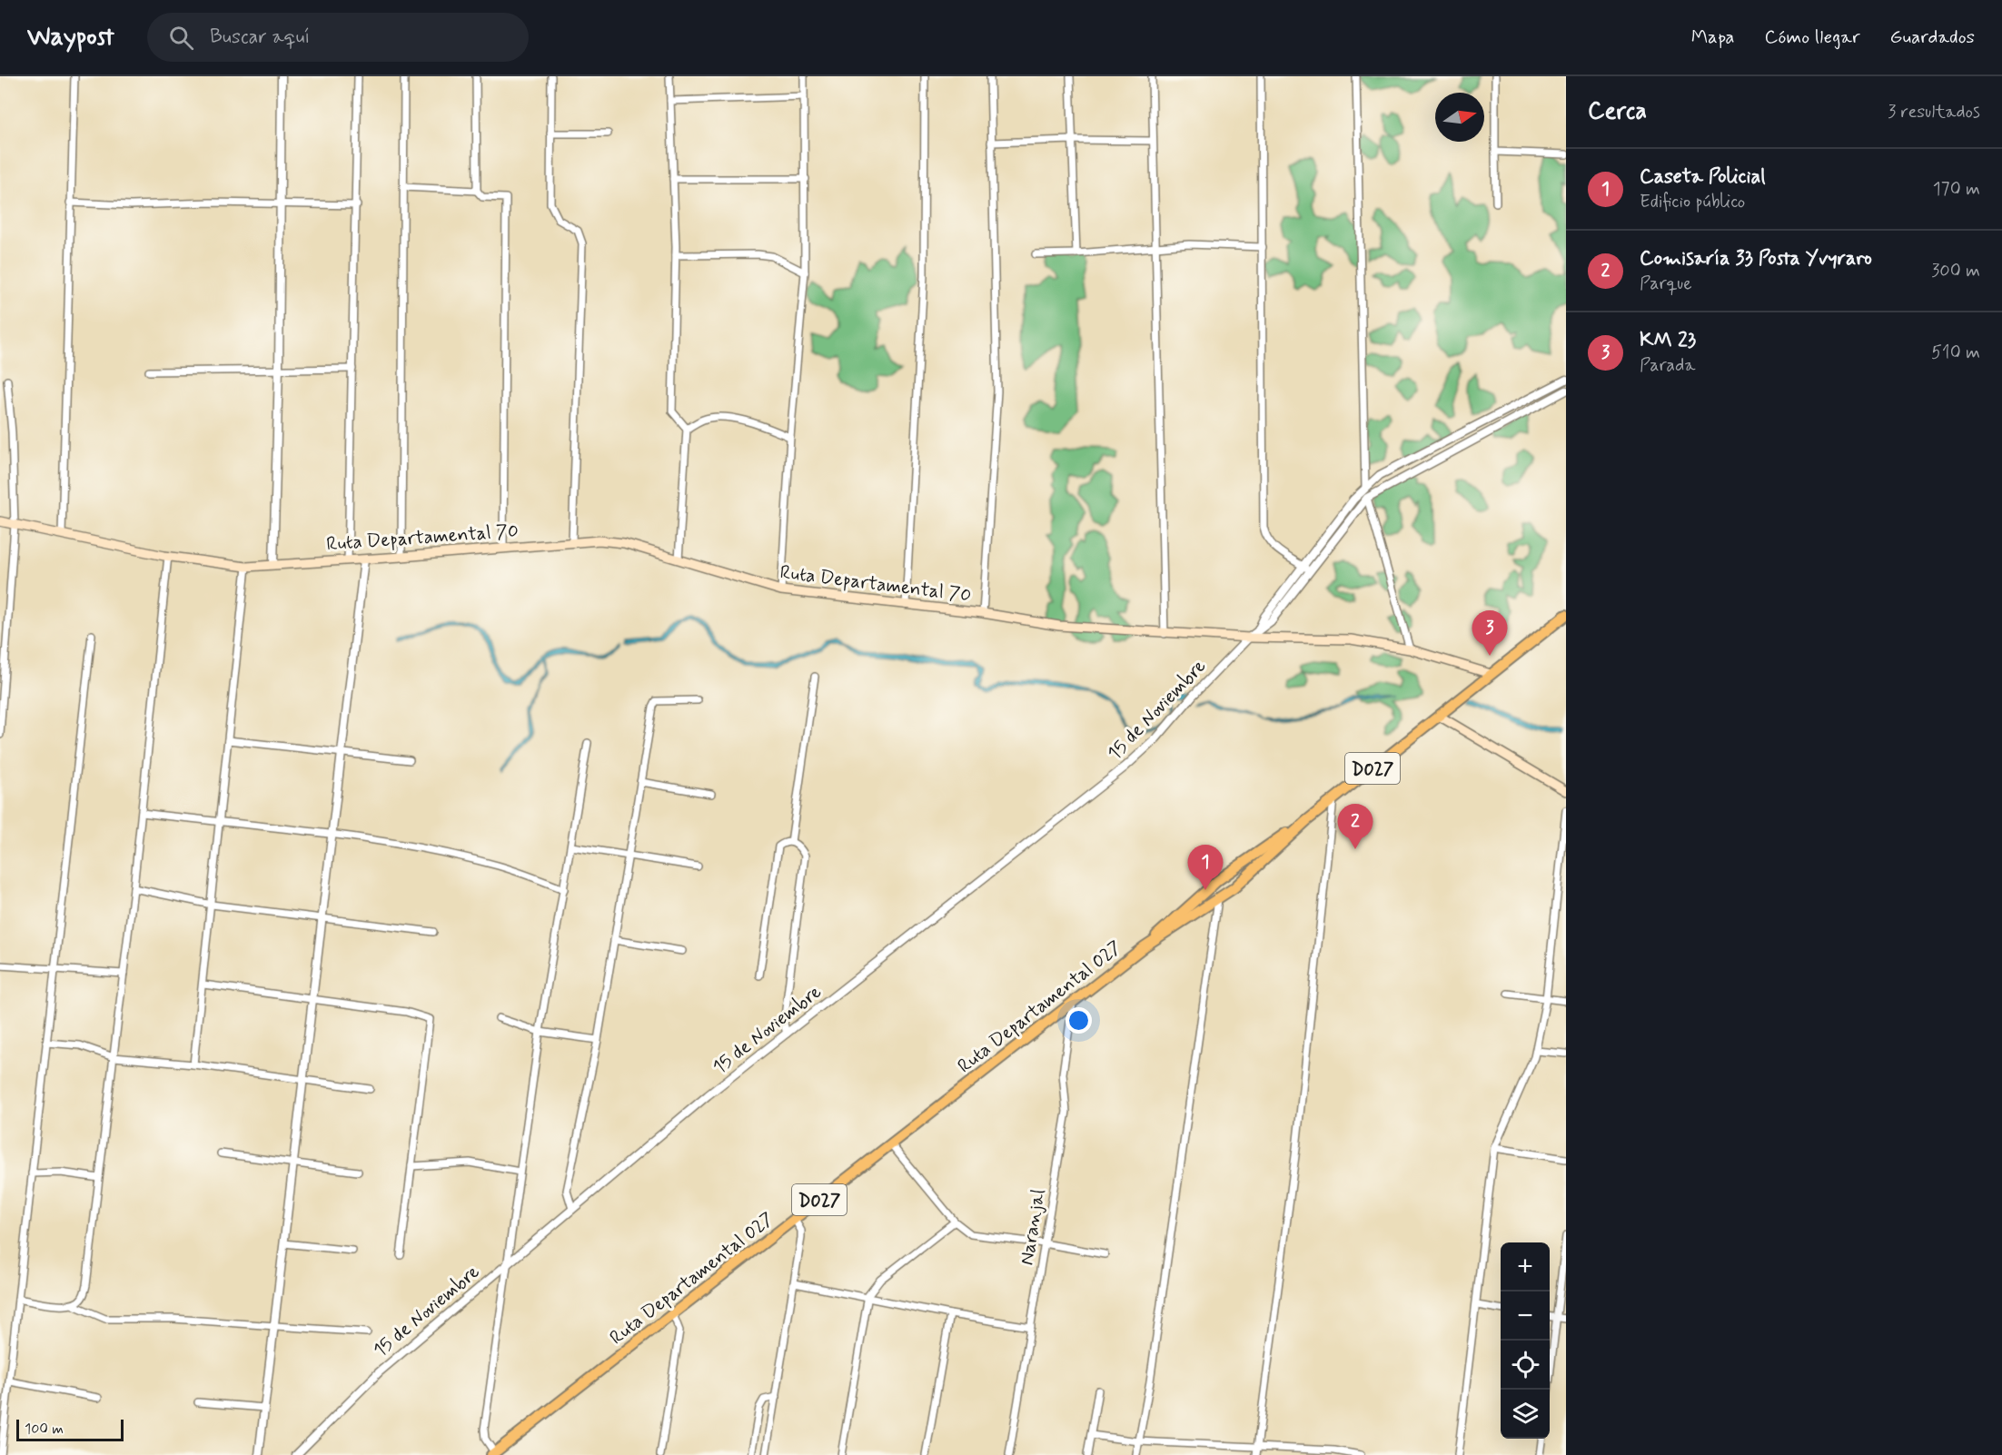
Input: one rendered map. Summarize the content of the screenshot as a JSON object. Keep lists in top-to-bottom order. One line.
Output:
{"streets":{"main road":["Ruta Departamental 70","D027","Ruta Departamental 027"],"street":["15 de Noviembre","Naranjal"]},"crossings":[["Ruta Departamental 70","15 de Noviembre"],["Ruta Departamental 70","Ruta Departamental 027"],["Ruta Departamental 027","Naranjal"]],"scale_bar":"100 m","north":"right","page":{"header":"Waypost","search":"Buscar aquí","nav":["Mapa","Cómo llegar","Guardados"],"heading":["Cerca","3 resultados"],"list":[{"mark":"1","name":"Caseta Policial","note":"Edificio público","value":"170 m"},{"mark":"2","name":"Comisaría 33 Posta Yvyraro","note":"Parque","value":"300 m"},{"mark":"3","name":"KM 23","note":"Parada","value":"510 m"}],"pins":["3","2","1"],"map_buttons":["+","−"],"scale":"100 m"}}
